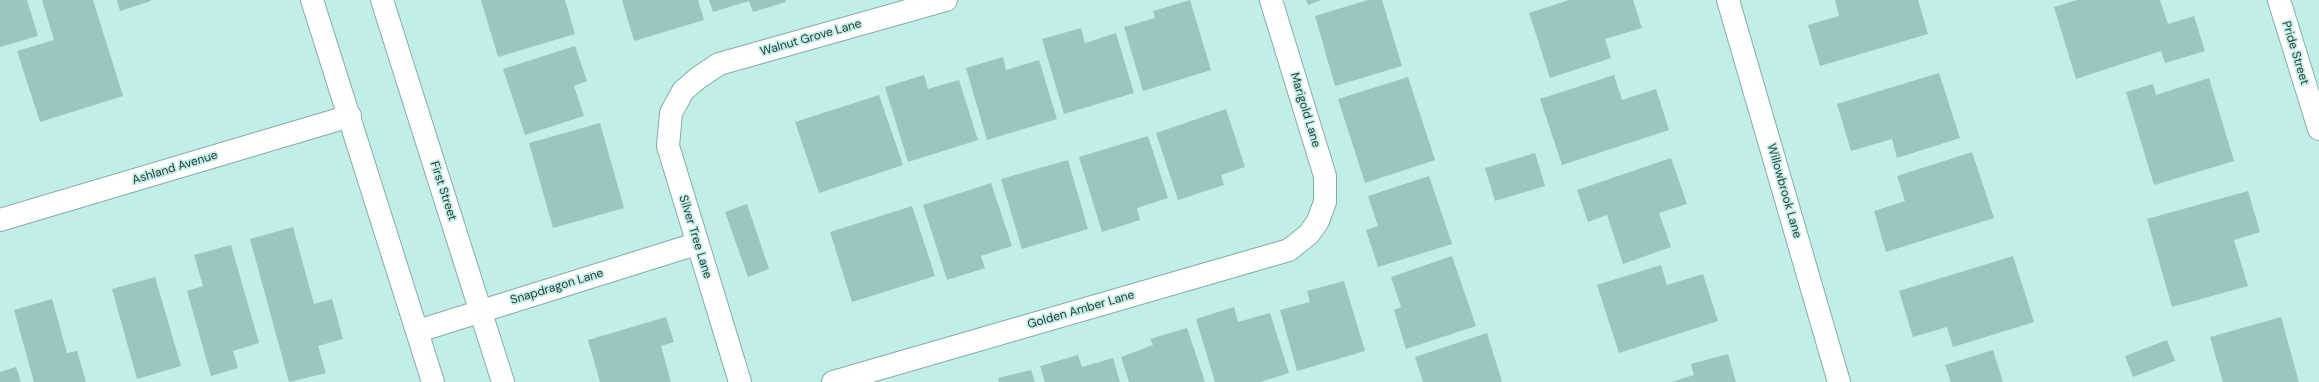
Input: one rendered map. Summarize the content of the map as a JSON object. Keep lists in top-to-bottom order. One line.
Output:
{"streets":{"street":["Walnut Grove Lane","Pride Street","Marigold Lane","Ashland Avenue","First Street","Willowbrook Lane","Silver Tree Lane","Snapdragon Lane","Golden Amber Lane"]},"crossings":[["Walnut Grove Lane","Silver Tree Lane"],["Marigold Lane","Golden Amber Lane"],["First Street","Snapdragon Lane"],["Silver Tree Lane","Snapdragon Lane"]]}
